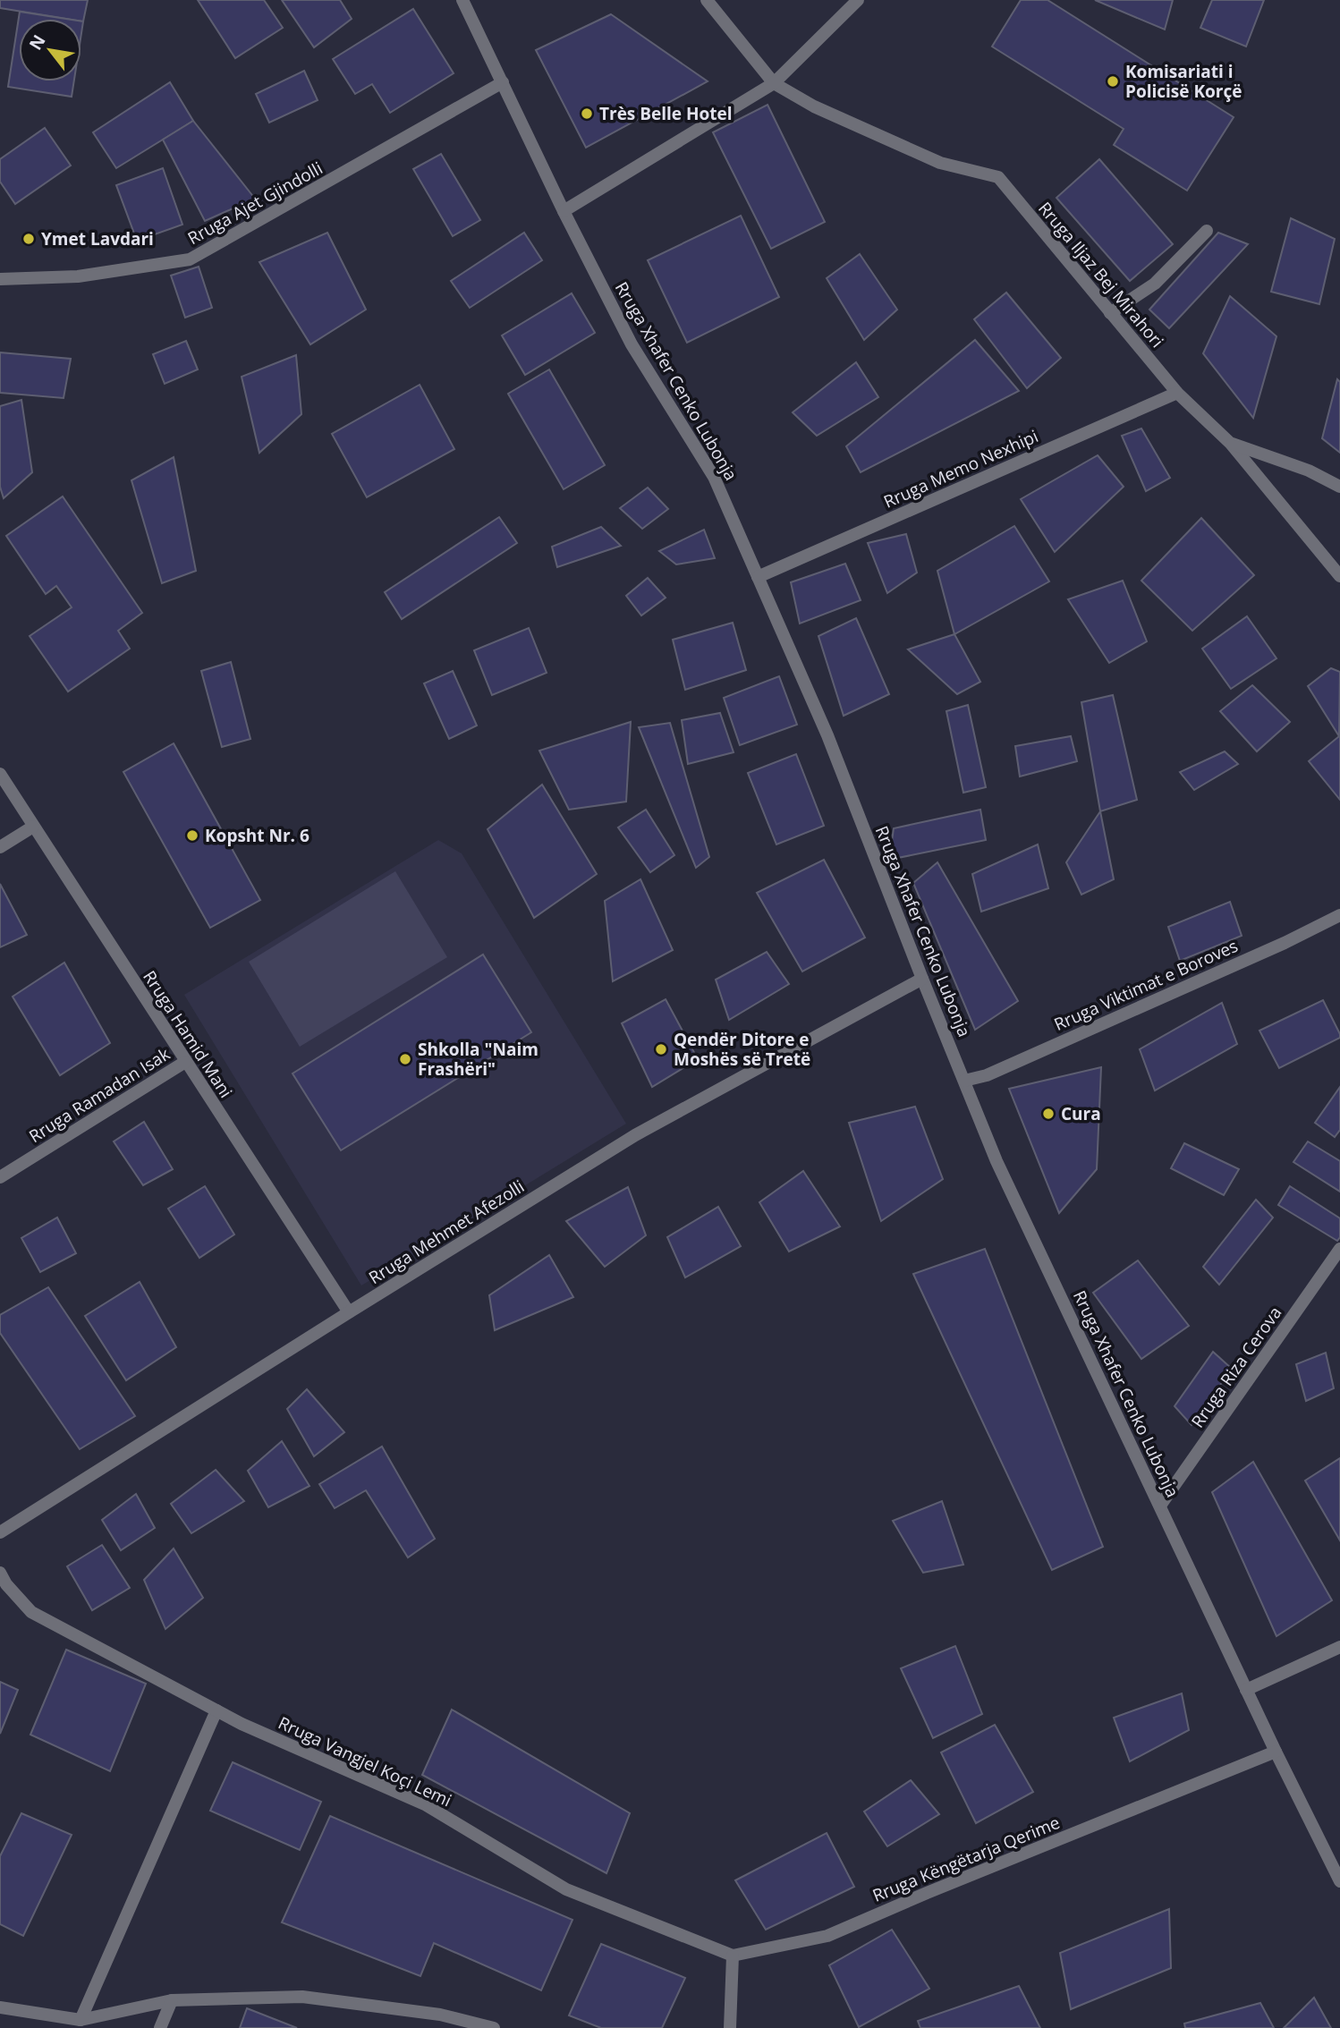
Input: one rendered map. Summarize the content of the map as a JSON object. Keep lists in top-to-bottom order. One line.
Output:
{"streets":{"street":["Rruga Ajet Gjindolli","Rruga Iljaz Bej Mirahori","Rruga Xhafer Cenko Lubonja","Rruga Memo Nexhipi","Rruga Viktimat e Boroves","Rruga Hamid Mani","Rruga Ramadan Isak","Rruga Mehmet Afezolli","Rruga Riza Cerova","Rruga Vangjel Koçi Lemi","Rruga Këngëtarja Qerime"]},"crossings":[["Rruga Ajet Gjindolli","Rruga Xhafer Cenko Lubonja"],["Rruga Iljaz Bej Mirahori","Rruga Memo Nexhipi"],["Rruga Xhafer Cenko Lubonja","Rruga Memo Nexhipi"],["Rruga Xhafer Cenko Lubonja","Rruga Viktimat e Boroves"],["Rruga Xhafer Cenko Lubonja","Rruga Mehmet Afezolli"],["Rruga Xhafer Cenko Lubonja","Rruga Riza Cerova"],["Rruga Xhafer Cenko Lubonja","Rruga Këngëtarja Qerime"],["Rruga Hamid Mani","Rruga Ramadan Isak"],["Rruga Hamid Mani","Rruga Mehmet Afezolli"],["Rruga Vangjel Koçi Lemi","Rruga Këngëtarja Qerime"]],"places":["Komisariati i Policisë Korçë","Très Belle Hotel","Ymet Lavdari","Kopsht Nr. 6","Qendër Ditore e Moshës së Tretë","Shkolla \"Naim Frashëri\"","Cura"],"north":"top left"}
